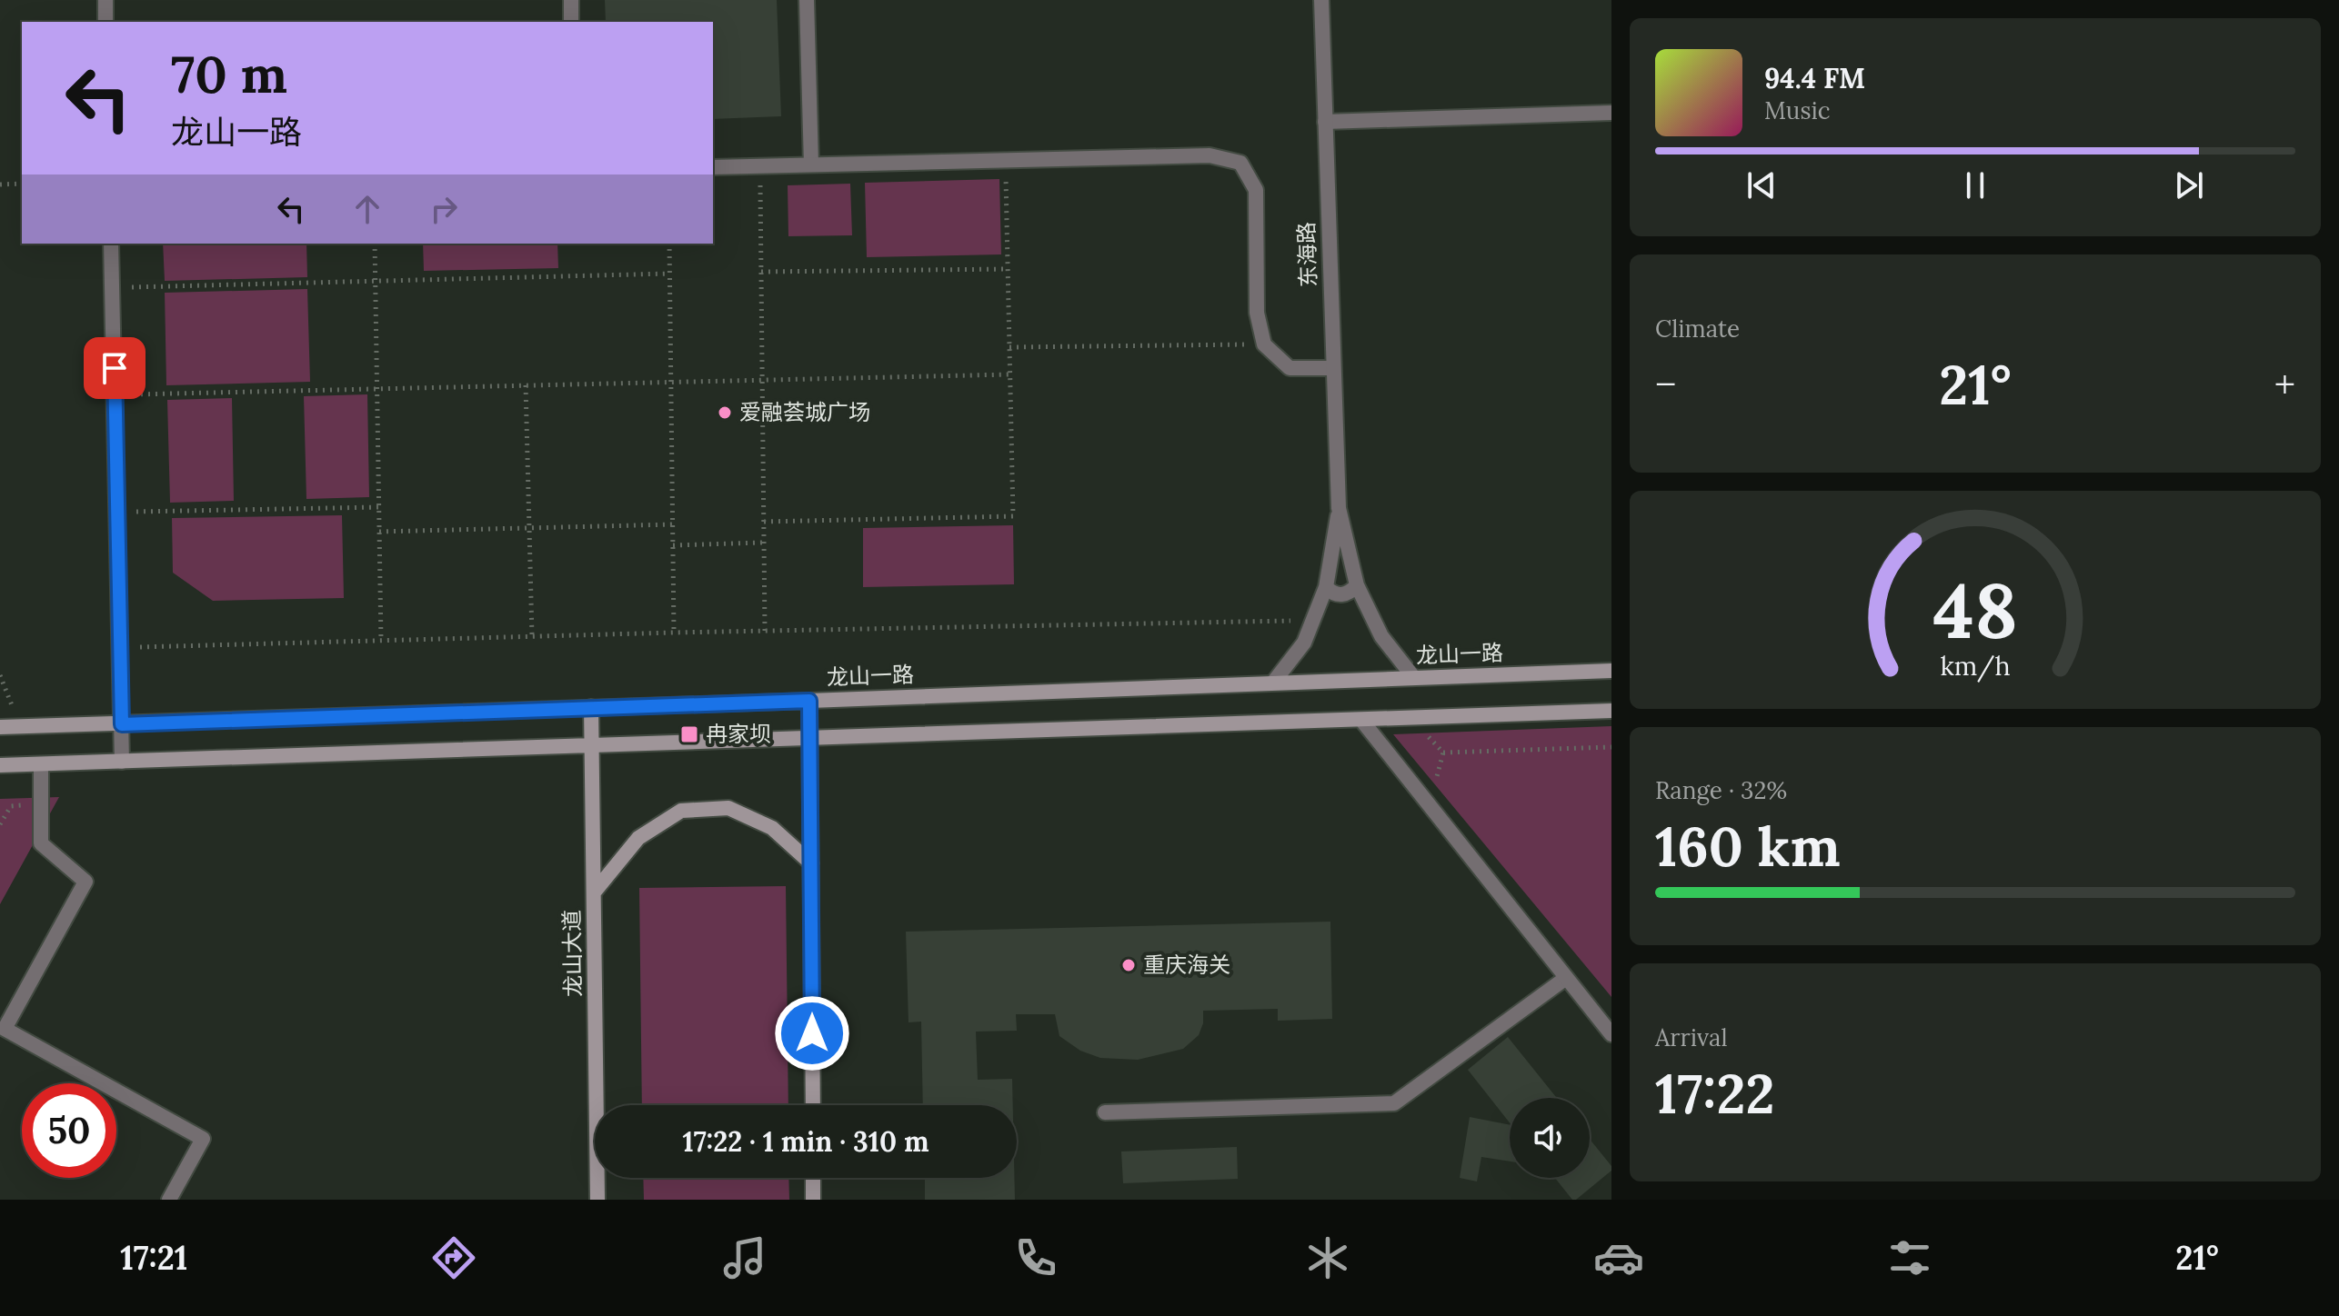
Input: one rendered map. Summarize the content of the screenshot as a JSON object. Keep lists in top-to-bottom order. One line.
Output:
{"streets":{"main road":["龙山一路","龙山大道"],"street":["东海路"]},"crossings":[["龙山一路","龙山大道"]],"places":{"other":["爱融荟城广场","重庆海关"],"transit":["冉家坝"]},"page":{"turn":["70 m","龙山一路"],"song":["94.4 FM","Music"],"tile":["Climate",["Range · 32%","160 km"],["Arrival","17:22"]],"heat":["−","21°","+"],"limit":"50","trip":"17:22 · 1 min · 310 m","tabs":["17:21","21°"],"gauge":["48","km/h"]}}
